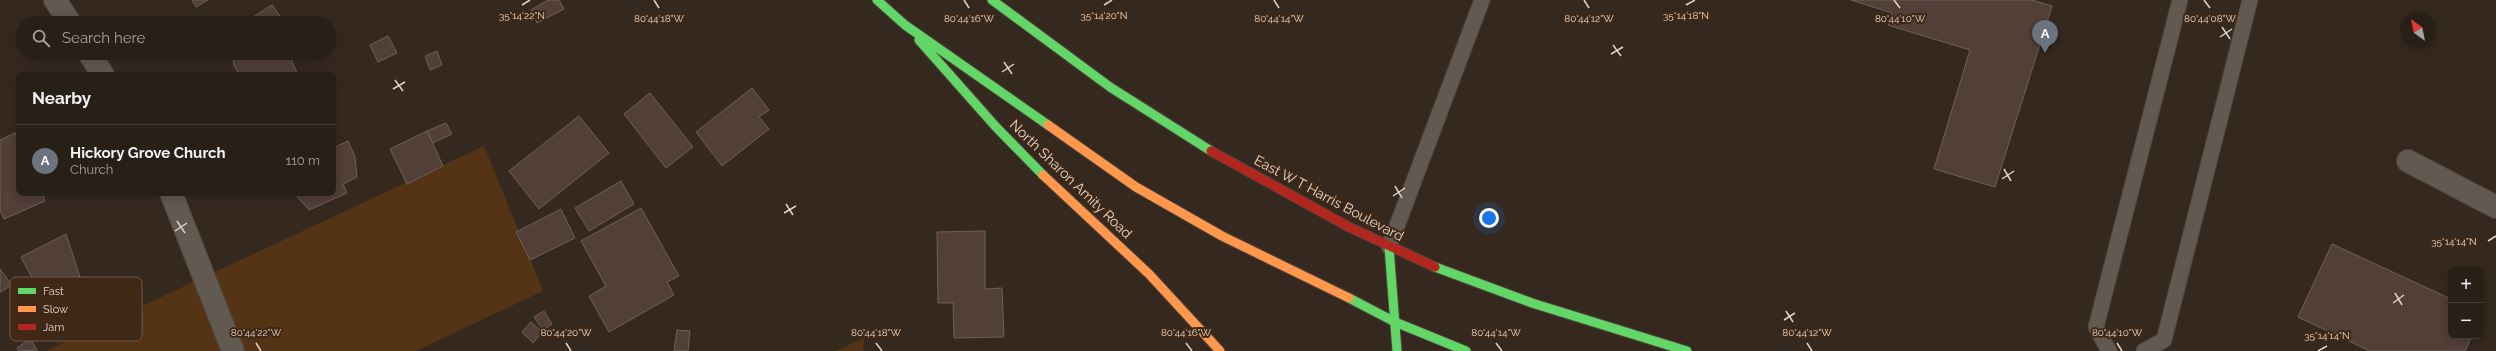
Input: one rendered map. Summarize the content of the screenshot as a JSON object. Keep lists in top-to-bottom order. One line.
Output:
{"streets":{"main road":["North Sharon Amity Road","East W T Harris Boulevard"]},"legend":["Fast","Slow","Jam"],"north":"top left","page":{"search":"Search here","pins":"A","heading":"Nearby","list":[{"mark":"A","name":"Hickory Grove Church","note":"Church","value":"110 m"}],"map_buttons":["+","−"]},"coordinates":["35°14'22\"N","35°14'20\"N","35°14'18\"N","80°44'12\"W","80°44'08\"W","80°44'18\"W","80°44'16\"W","80°44'14\"W","80°44'10\"W","35°14'14\"N","80°44'22\"W","80°44'20\"W"]}
